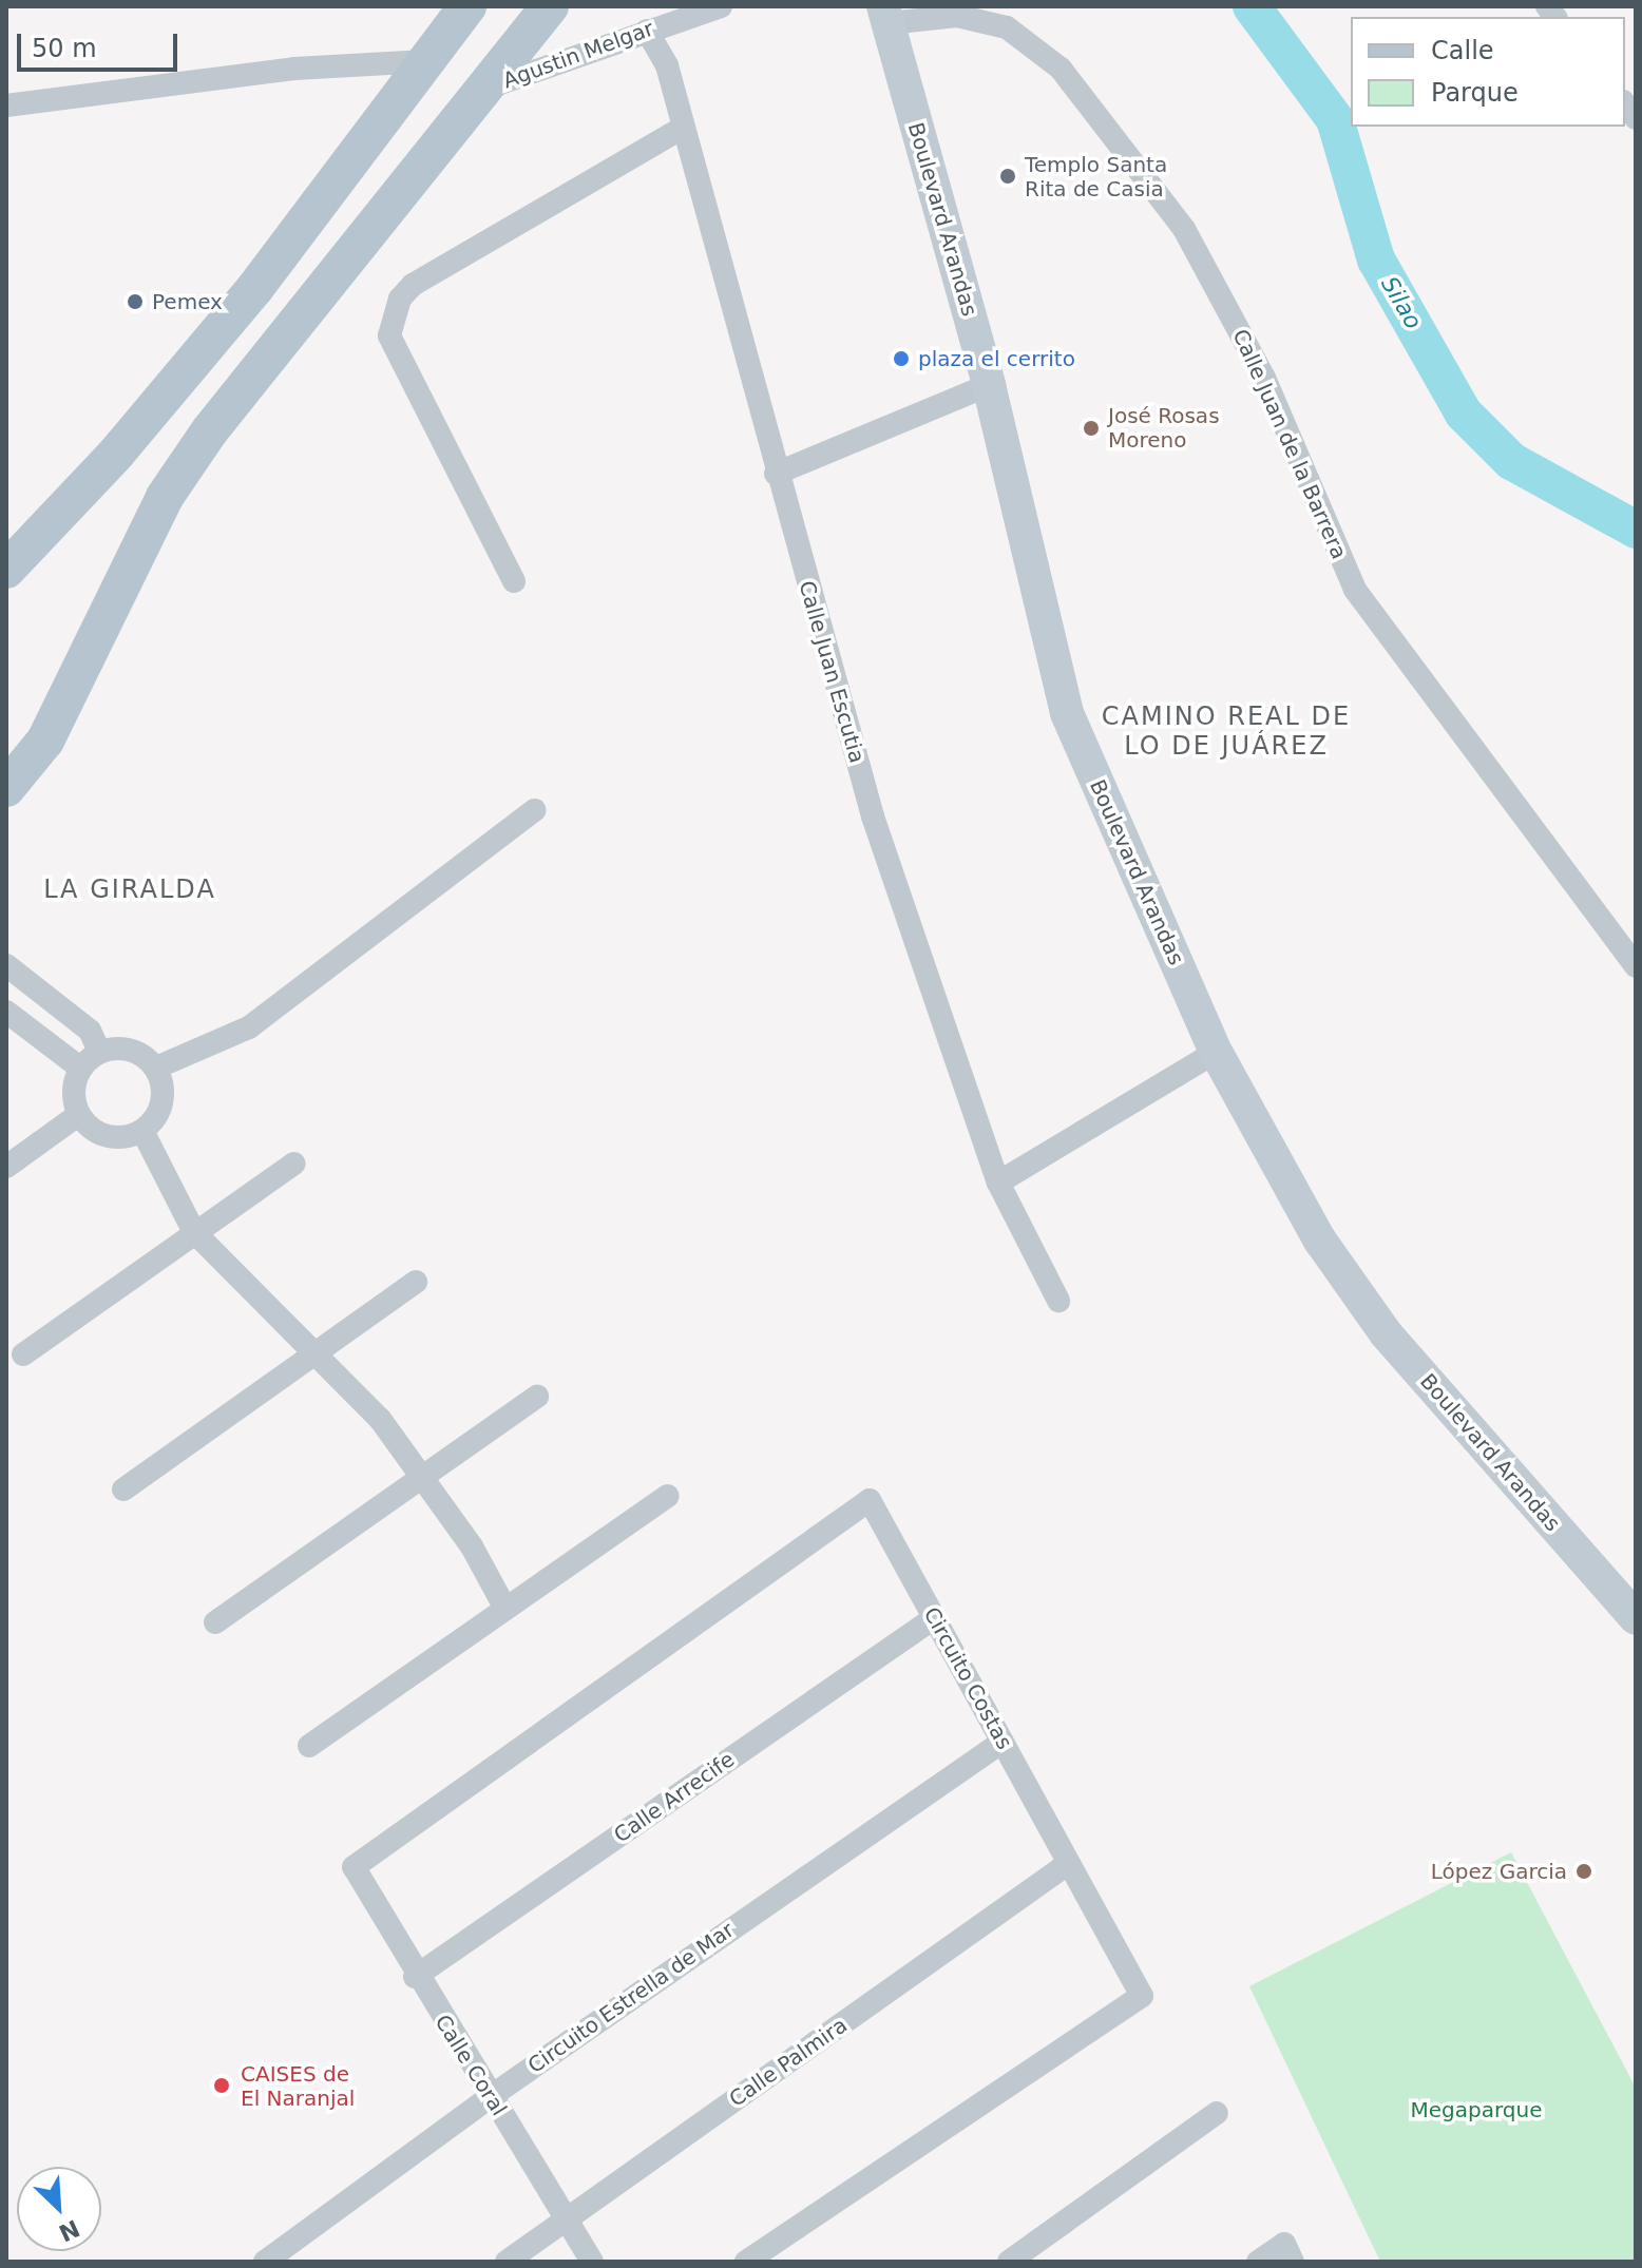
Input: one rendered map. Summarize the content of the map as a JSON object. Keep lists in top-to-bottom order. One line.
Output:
{"streets":{"main road":["Boulevard Arandas"],"street":["Agustin Melgar","Calle Juan de la Barrera","Calle Juan Escutia","Circuito Costas","Calle Arrecife","Circuito Estrella de Mar","Calle Palmira","Calle Coral"]},"crossings":[["Agustin Melgar","Calle Juan Escutia"],["Boulevard Arandas","Calle Juan de la Barrera"],["Circuito Costas","Calle Arrecife"],["Circuito Costas","Circuito Estrella de Mar"],["Circuito Costas","Calle Palmira"],["Circuito Costas","Calle Coral"],["Calle Arrecife","Calle Coral"],["Circuito Estrella de Mar","Calle Coral"],["Calle Palmira","Calle Coral"]],"districts":["CAMINO REAL DE LO DE JUÁREZ","LA GIRALDA"],"water":["Silao"],"parks":["Megaparque"],"places":["Templo Santa Rita de Casia","Pemex","plaza el cerrito","José Rosas Moreno","López Garcia","CAISES de El Naranjal"],"legend":["Calle","Parque"],"scale_bar":"50 m","north":"bottom right"}
